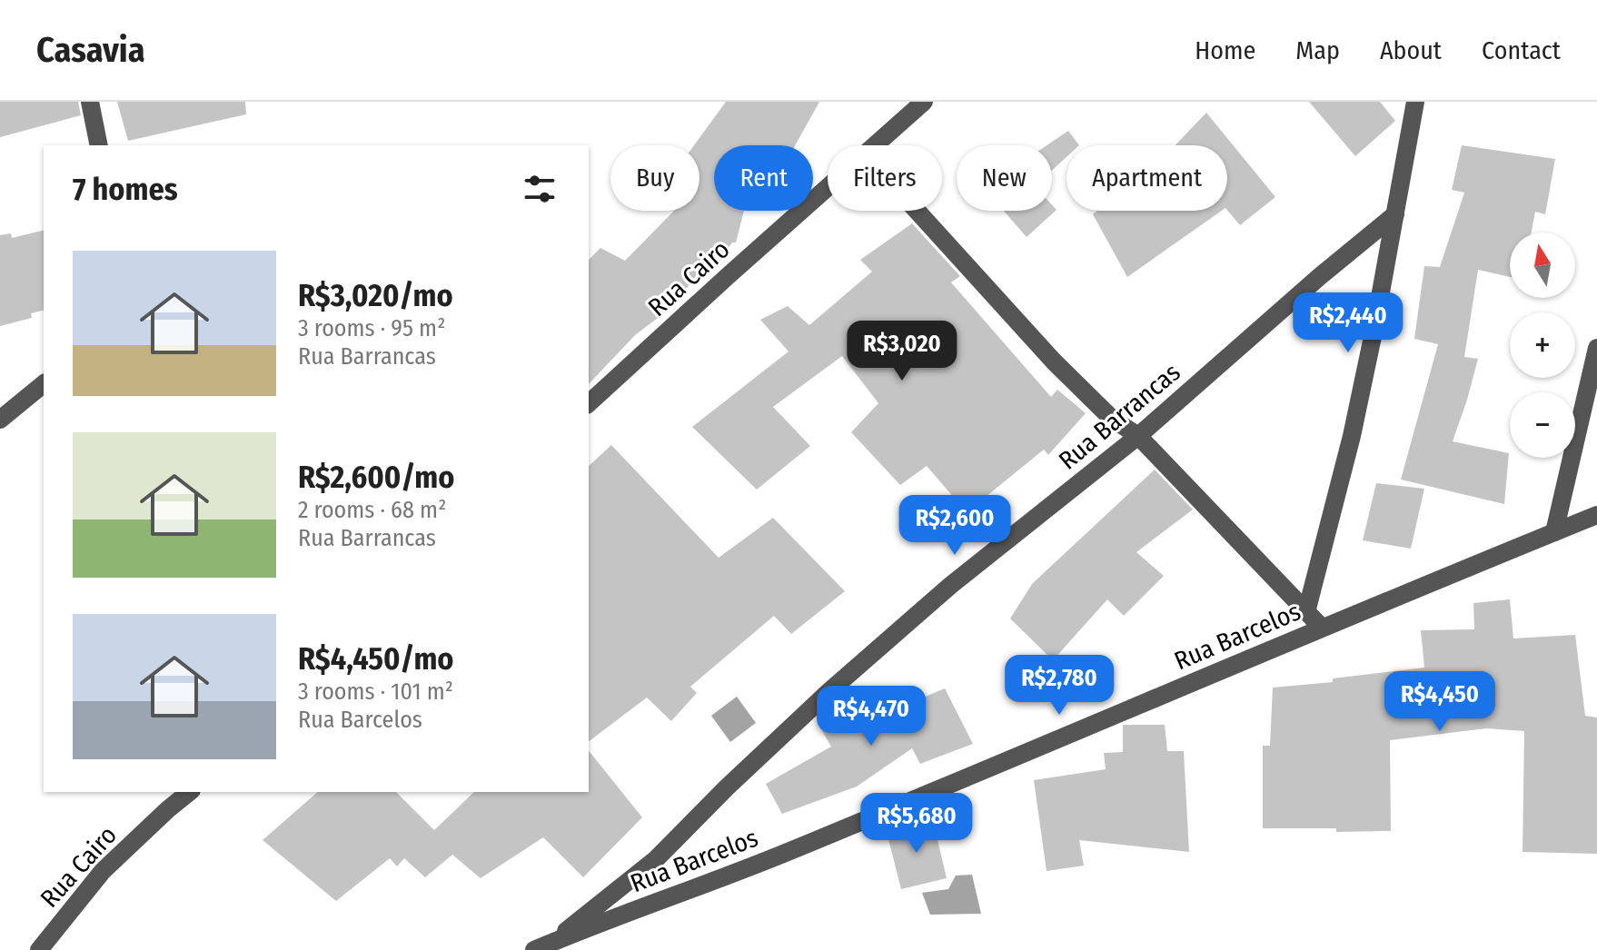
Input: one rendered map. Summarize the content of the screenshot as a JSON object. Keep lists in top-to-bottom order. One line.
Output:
{"streets":{"street":["Rua Cairo","Rua Barrancas","Rua Barcelos"]},"crossings":[["Rua Barrancas","Rua Barcelos"]],"north":"top","page":{"header":"Casavia","nav":["Home","Map","About","Contact"],"chip":["Buy","Rent","Filters","New","Apartment"],"heading":"7 homes","map_buttons":["+","−"],"list":[{"name":"R$3,020/mo","note":"3 rooms · 95 m² · Rua Barrancas"},{"name":"R$2,600/mo","note":"2 rooms · 68 m² · Rua Barrancas"},{"name":"R$4,450/mo","note":"3 rooms · 101 m² · Rua Barcelos"}],"price":["R$2,440","R$3,020","R$2,600","R$2,780","R$4,450","R$4,470","R$5,680"]}}
